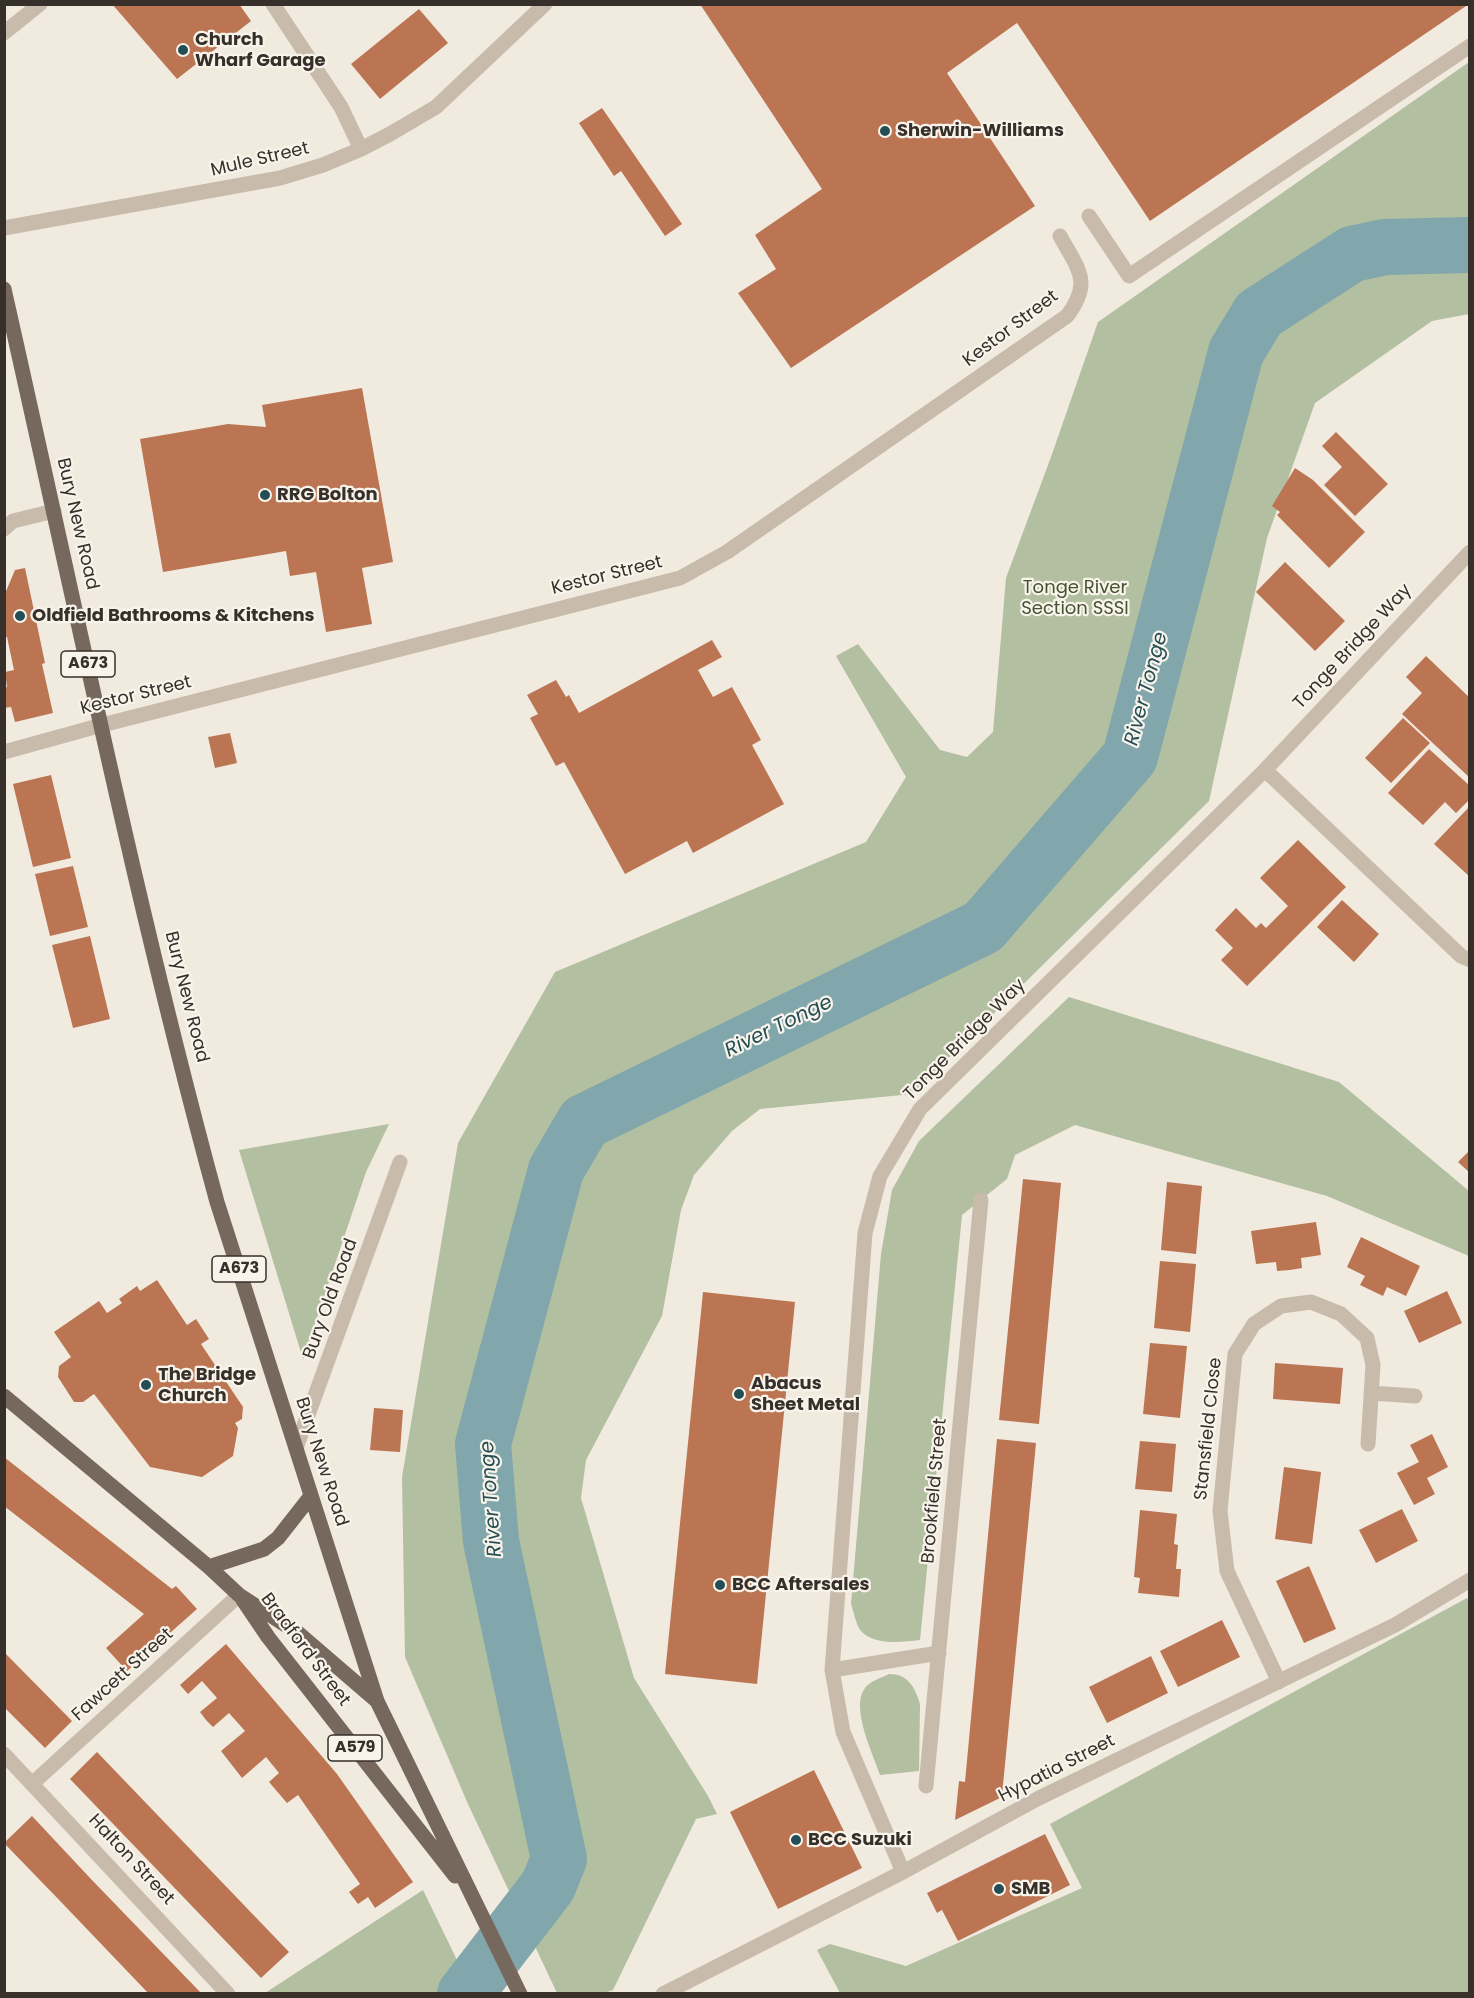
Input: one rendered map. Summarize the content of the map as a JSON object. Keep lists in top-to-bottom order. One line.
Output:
{"streets":{"main road":["Bury New Road","A673","Bradford Street","A579"],"street":["Mule Street","Kestor Street","Tonge Bridge Way","Bury Old Road","Stansfield Close","Brookfield Street","Fawcett Street","Hypatia Street","Halton Street"]},"crossings":[["Kestor Street","Bury New Road"],["Bury New Road","Bury Old Road"],["Bury New Road","Bradford Street"],["Bury New Road","A579"],["Tonge Bridge Way","Hypatia Street"],["Stansfield Close","Hypatia Street"],["Bradford Street","Fawcett Street"],["Bradford Street","A579"],["Fawcett Street","Halton Street"]],"water":["River Tonge"],"parks":["Tonge River Section SSSI"],"places":["Church Wharf Garage","Sherwin-Williams","RRG Bolton","Oldfield Bathrooms & Kitchens","The Bridge Church","Abacus Sheet Metal","BCC Aftersales","BCC Suzuki","SMB"]}
